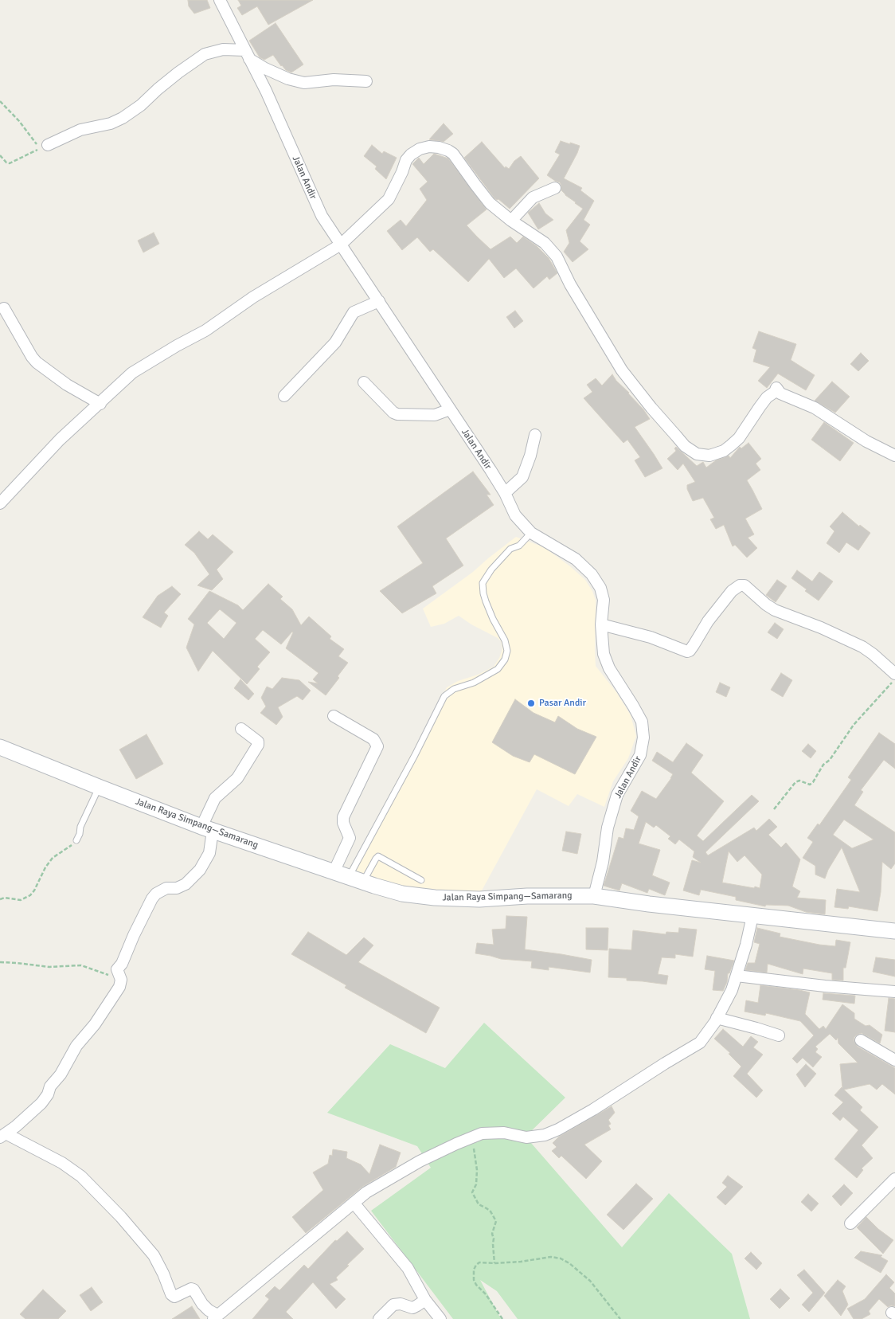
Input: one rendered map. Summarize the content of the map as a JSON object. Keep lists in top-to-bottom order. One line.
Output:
{"streets":{"main road":["Jalan Raya Simpang—Samarang"],"street":["Jalan Andir"]},"crossings":[["Jalan Andir","Jalan Raya Simpang—Samarang"]],"places":["Pasar Andir"]}
